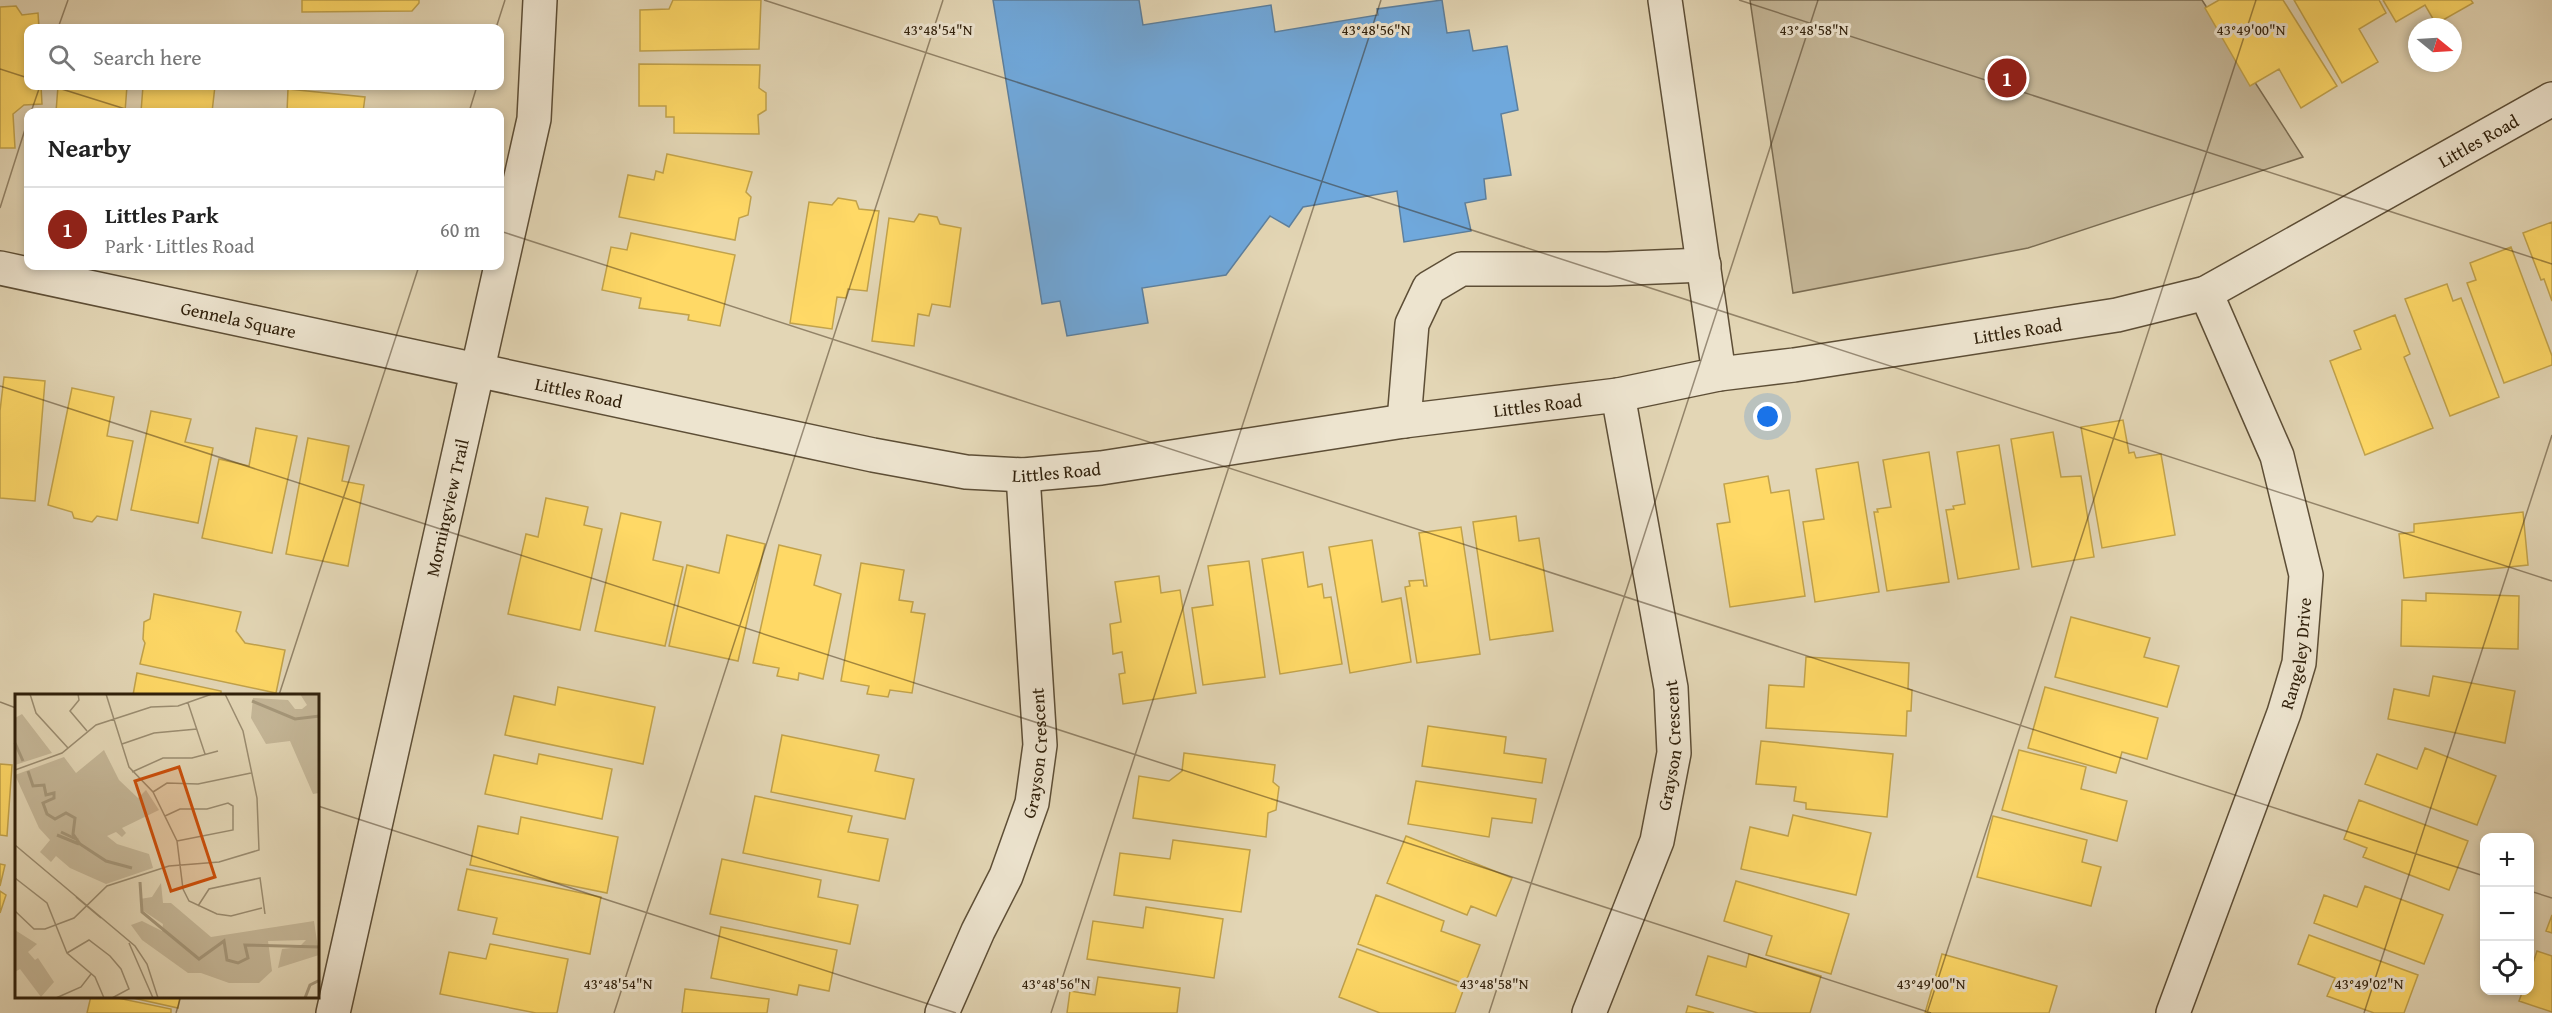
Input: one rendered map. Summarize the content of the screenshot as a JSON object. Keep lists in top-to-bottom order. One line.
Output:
{"streets":{"street":["Littles Road","Gennela Square","Morningview Trail","Rangeley Drive","Grayson Crescent"]},"crossings":[["Littles Road","Gennela Square"],["Littles Road","Morningview Trail"],["Littles Road","Rangeley Drive"],["Littles Road","Grayson Crescent"],["Gennela Square","Morningview Trail"]],"north":"right","page":{"search":"Search here","pins":"1","heading":"Nearby","list":[{"mark":"1","name":"Littles Park","note":"Park · Littles Road","value":"60 m"}],"map_buttons":["+","−"]},"coordinates":["43°48'54\"N","43°48'56\"N","43°48'58\"N","43°49'00\"N","43°49'02\"N"]}
